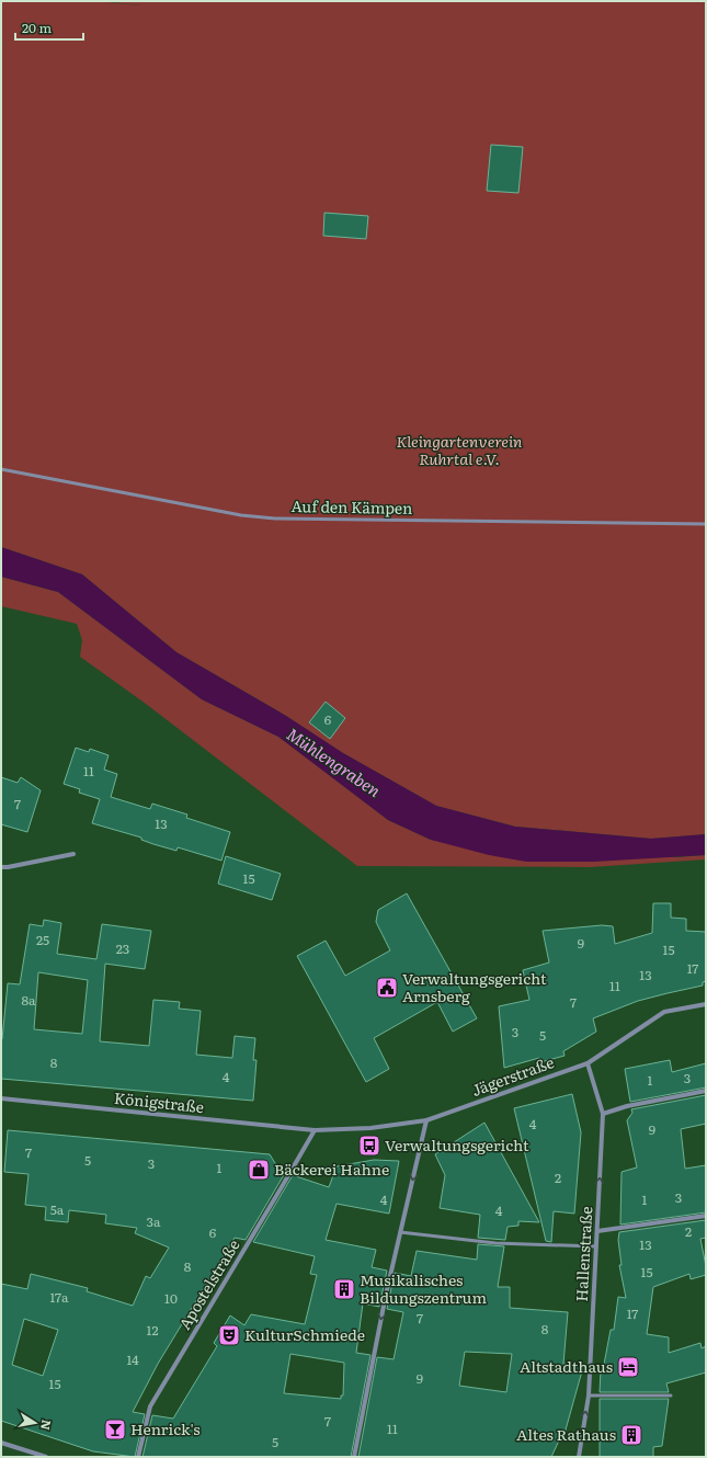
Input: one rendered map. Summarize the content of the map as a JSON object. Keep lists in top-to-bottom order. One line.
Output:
{"streets":{"street":["Jägerstraße","Königstraße","Hallenstraße","Apostelstraße"],"lane":["Auf den Kämpen"]},"crossings":[["Jägerstraße","Königstraße"],["Jägerstraße","Hallenstraße"],["Jägerstraße","Apostelstraße"],["Königstraße","Apostelstraße"]],"one_way":["Hallenstraße"],"water":["Mühlengraben"],"parks":["Kleingartenverein Ruhrtal e.V."],"places":{"public building":["Verwaltungsgericht Arnsberg"],"bus stop":["Verwaltungsgericht"],"shop":["Bäckerei Hahne"],"building":["Musikalisches Bildungszentrum","Altes Rathaus"],"theatre":["KulturSchmiede"],"hotel":["Altstadthaus"],"bar":["Henrick's"]},"house_numbers":["6","11","7","13","15","25","9","23","15","17","13","11","8a","7","3","5","8","4","3","1","4","9","7","5","3","1","2","3","4","1","5a","4","3a","2","6","13","8","15","17a","10","17","7","8","12","14","9","15","7","11","5"],"scale_bar":"20 m","north":"right"}
